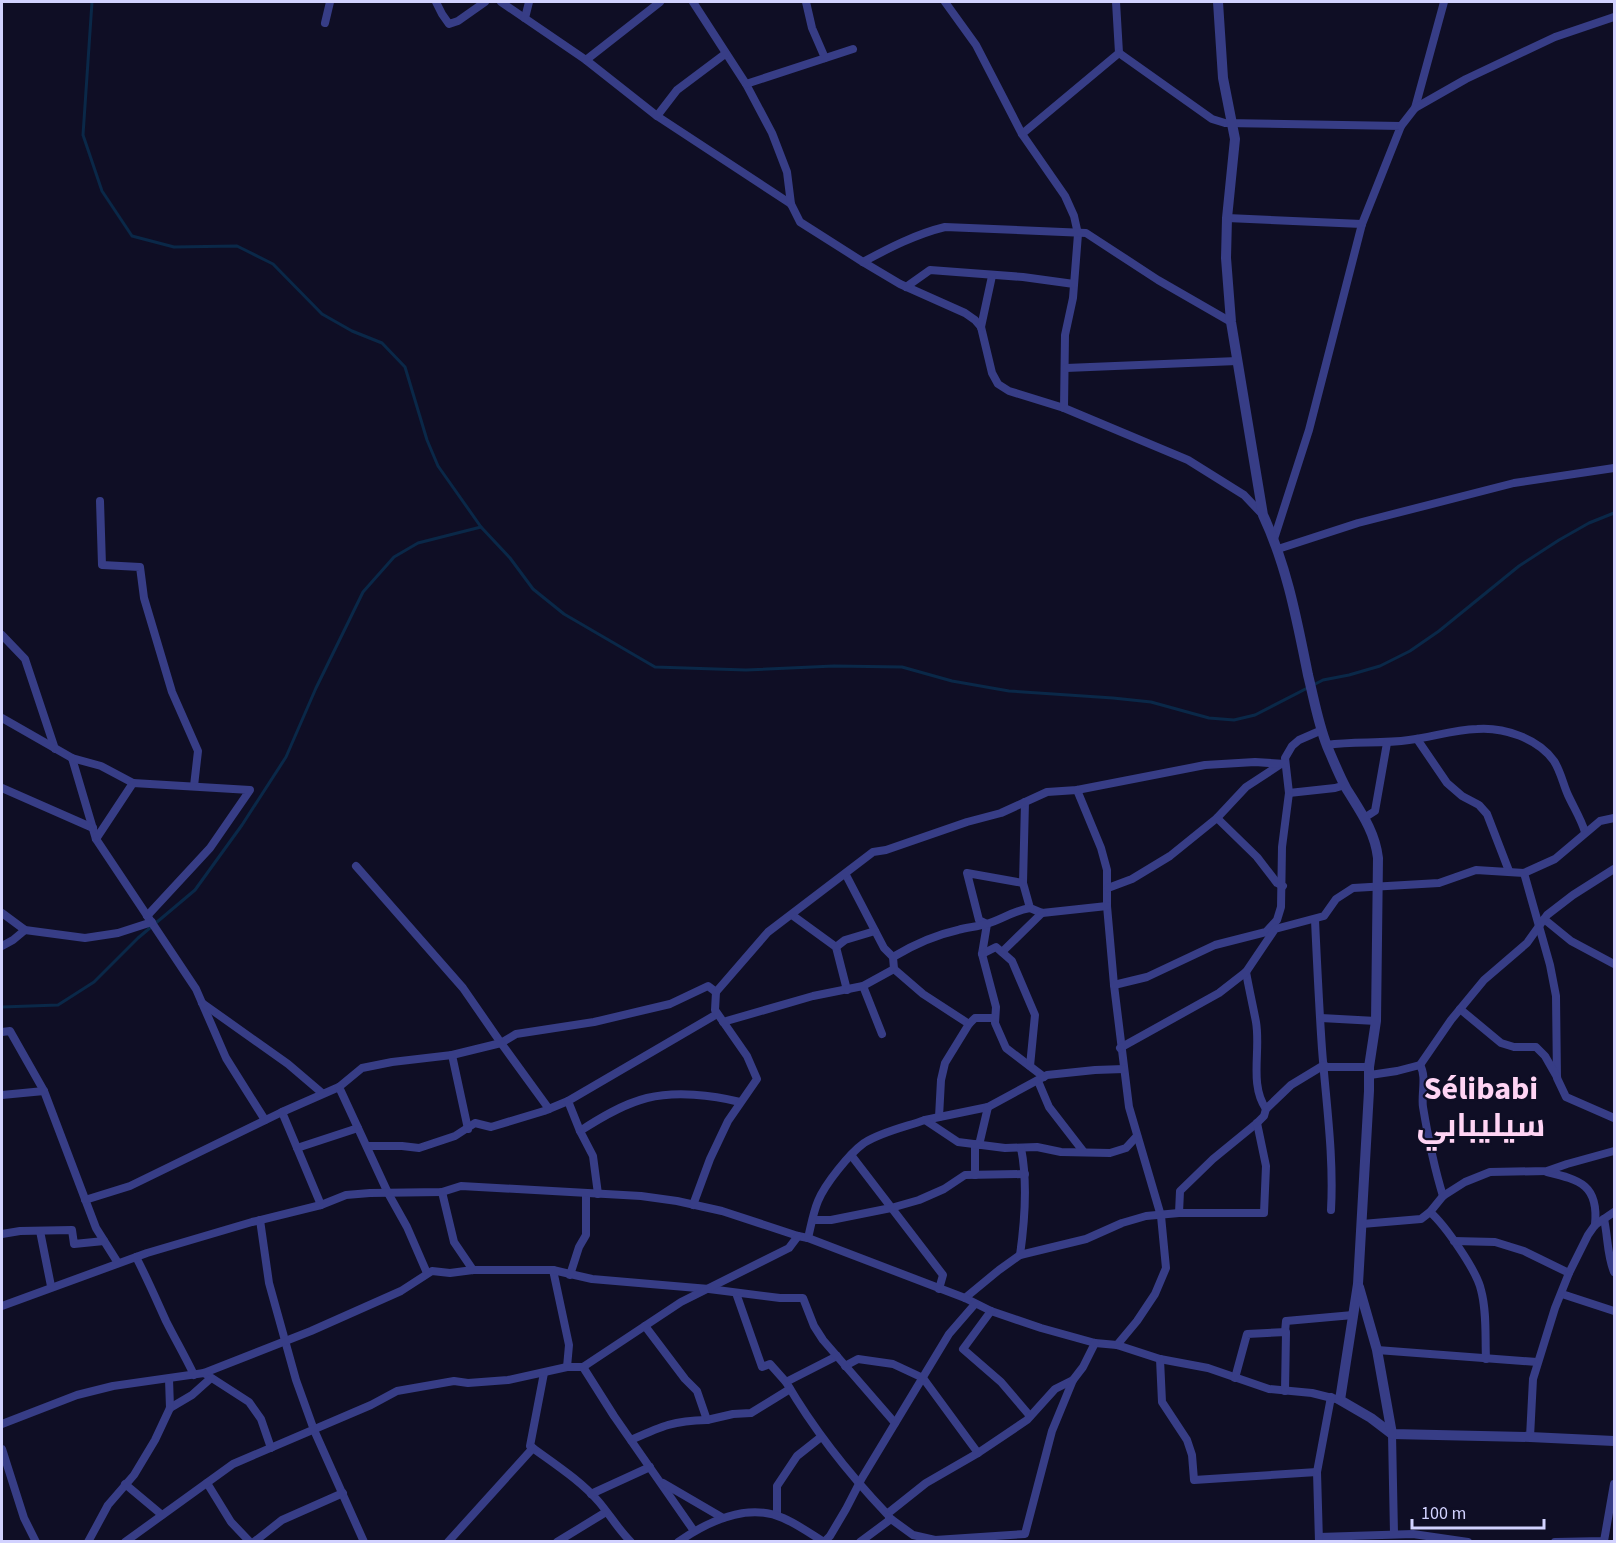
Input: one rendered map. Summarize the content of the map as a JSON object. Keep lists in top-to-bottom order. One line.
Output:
{"districts":["Sélibabi سيليبابي"],"scale_bar":"100 m"}
